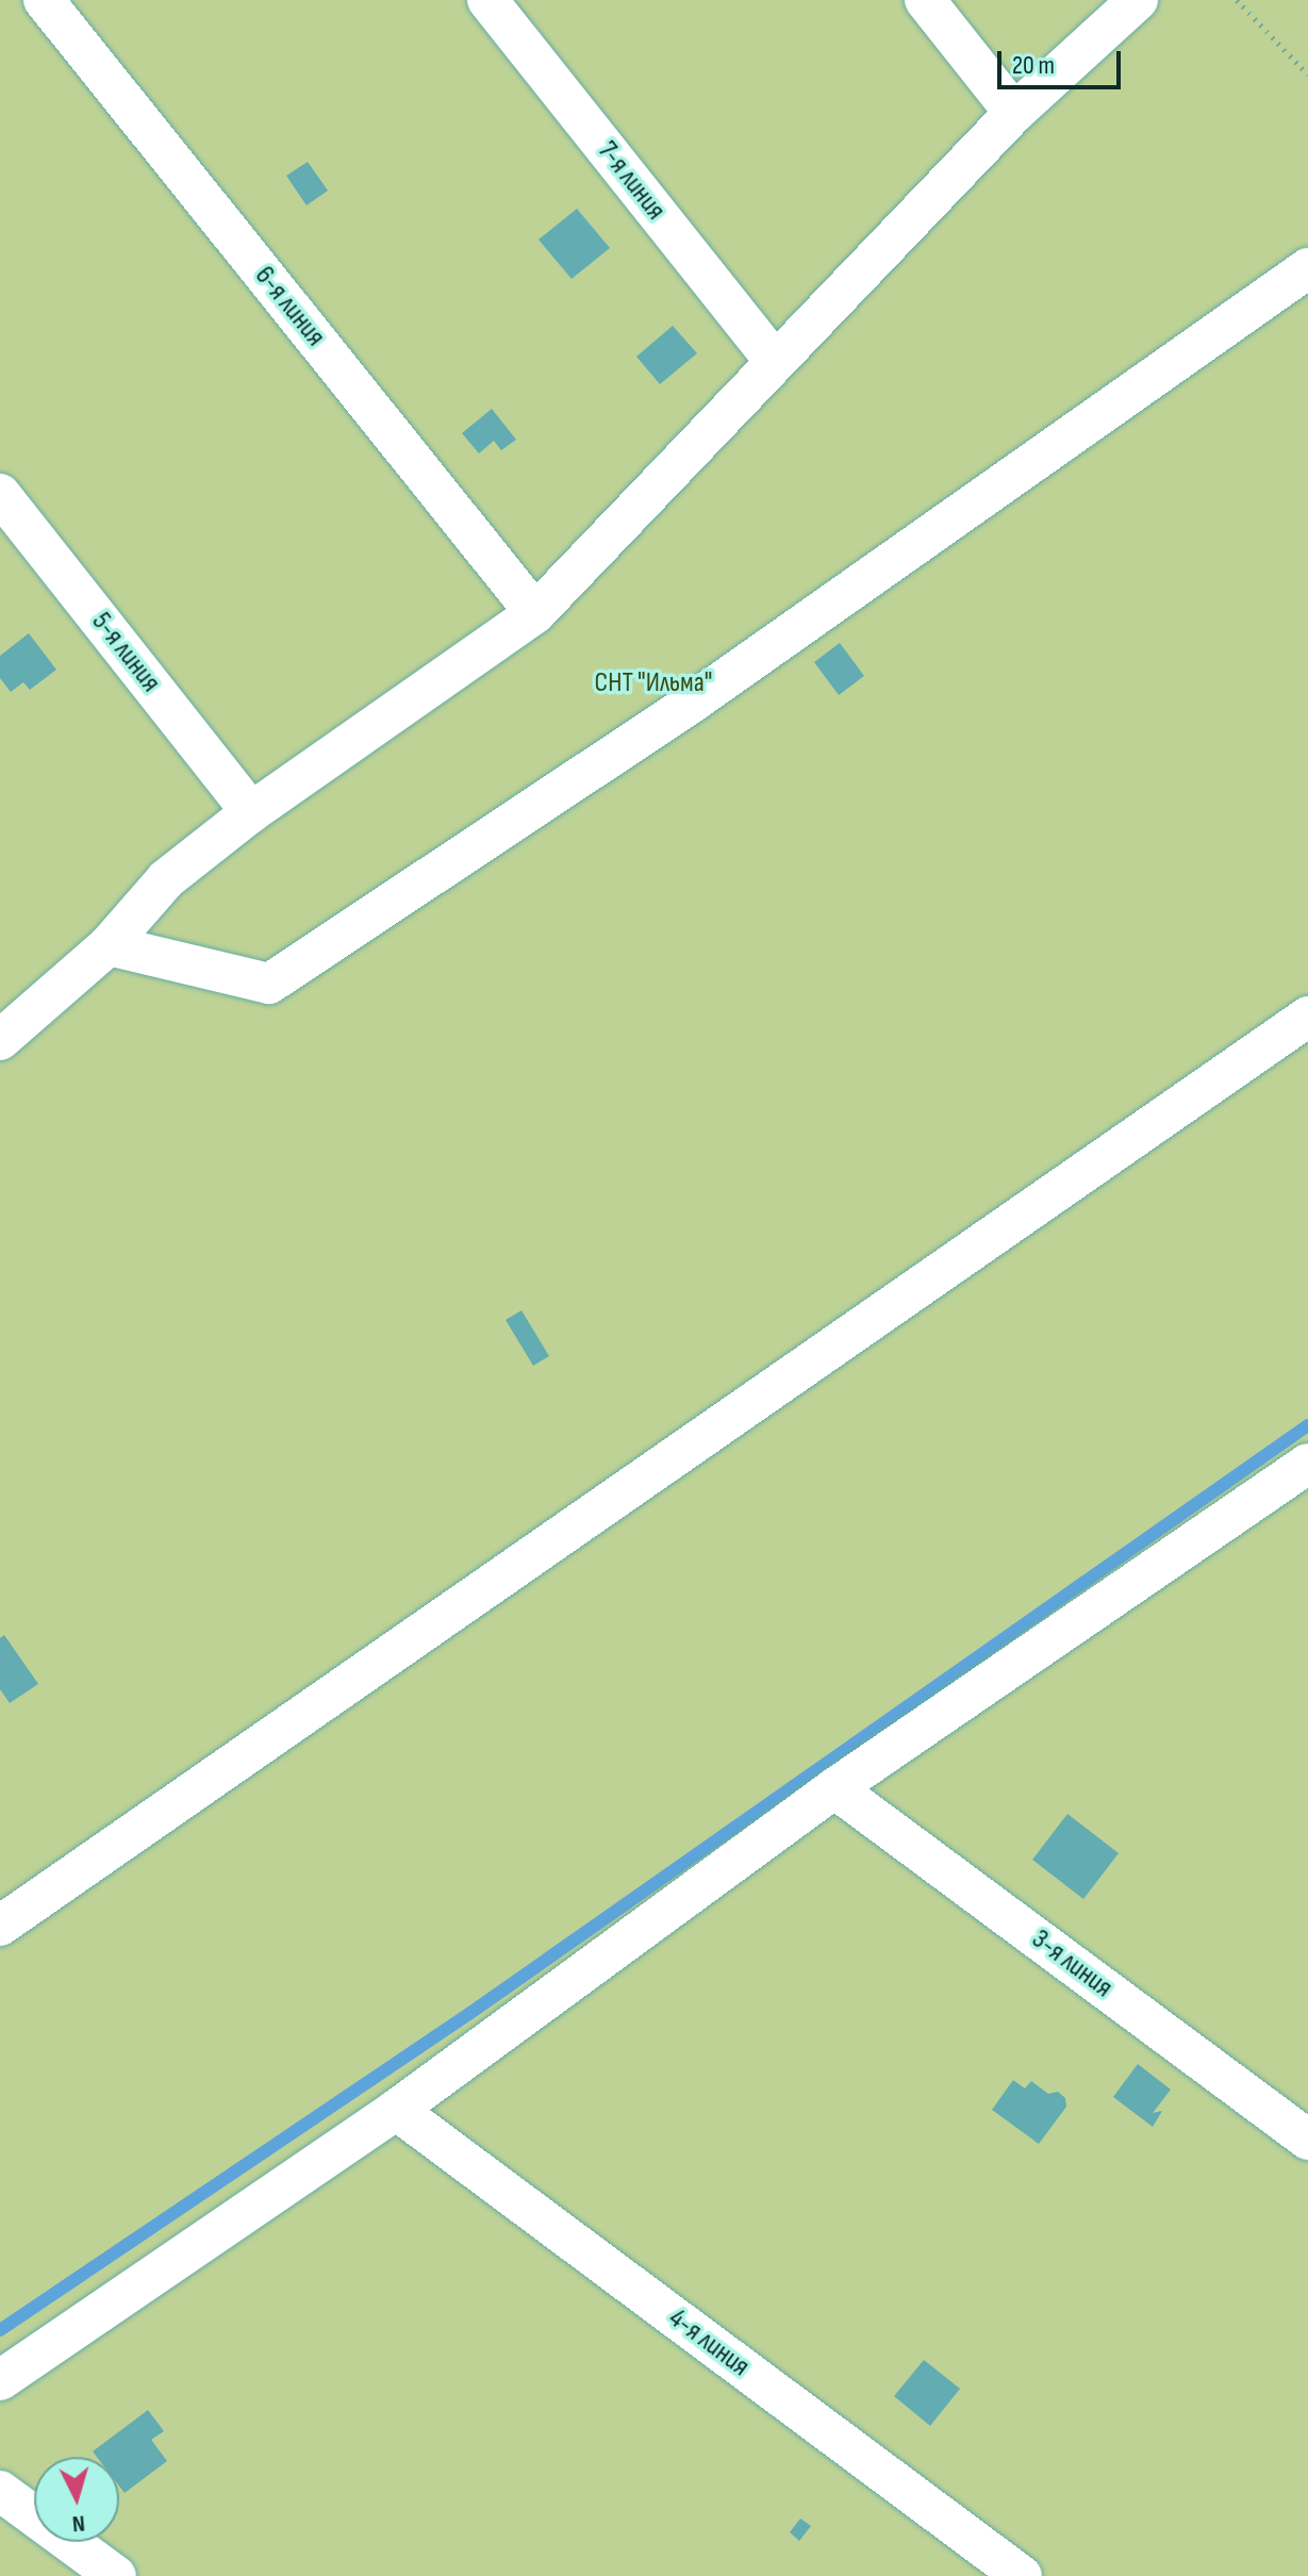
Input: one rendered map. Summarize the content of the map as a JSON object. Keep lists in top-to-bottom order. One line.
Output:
{"streets":{"street":["7-я линия","6-я линия","5-я линия","3-я линия","4-я линия"]},"parks":["СНТ \"Ильма\""],"scale_bar":"20 m","north":"bottom"}
